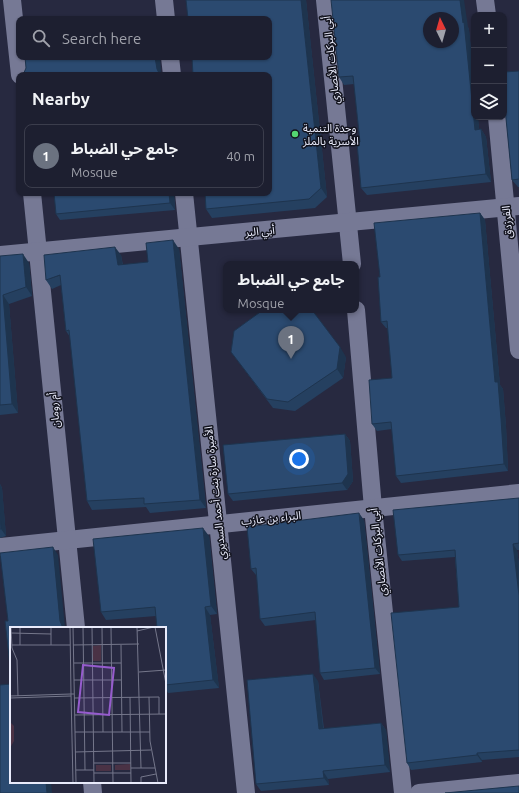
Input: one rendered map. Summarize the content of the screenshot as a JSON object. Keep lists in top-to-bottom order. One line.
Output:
{"streets":{"street":["أبي البركات الأنصاري","الفرزدق","أبي البر","أم رومان","الأميرة سارة بنت أحمد السديري","البراء بن عازب"]},"crossings":[["أبي البركات الأنصاري","أبي البر"],["أبي البركات الأنصاري","البراء بن عازب"],["الفرزدق","أبي البر"],["أبي البر","أم رومان"],["أبي البر","الأميرة سارة بنت أحمد السديري"],["أم رومان","البراء بن عازب"],["الأميرة سارة بنت أحمد السديري","البراء بن عازب"]],"places":["وحدة التنمية الأسرية بالملز"],"north":"top","page":{"map_buttons":["+","−"],"search":"Search here","heading":"Nearby","list":[{"mark":"1","name":"جامع حي الضباط","note":"Mosque","value":"40 m"}],"popup":["جامع حي الضباط","Mosque"],"pins":"1"}}
